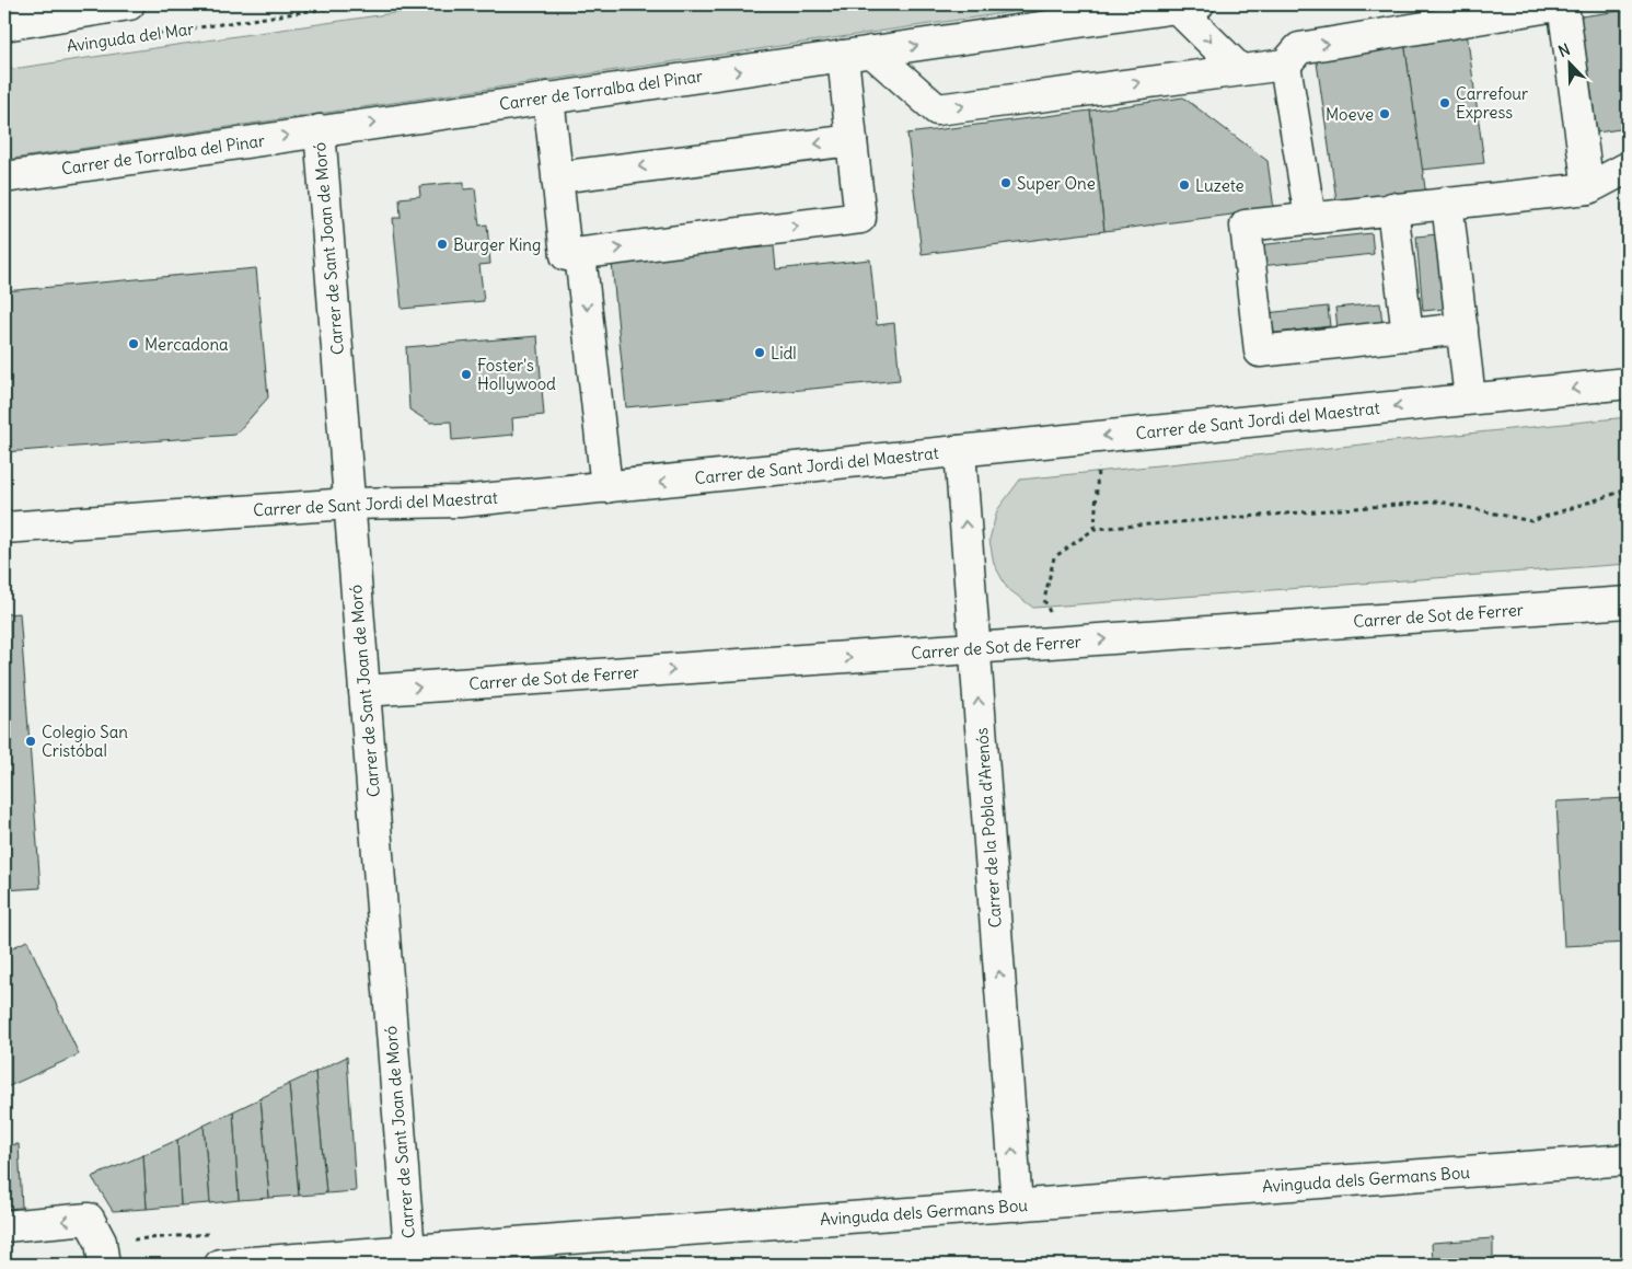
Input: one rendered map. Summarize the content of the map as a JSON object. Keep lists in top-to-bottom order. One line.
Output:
{"streets":{"street":["Avinguda del Mar","Carrer de Torralba del Pinar","Carrer de Sant Joan de Moró","Carrer de Sant Jordi del Maestrat","Carrer de Sot de Ferrer","Carrer de la Pobla d'Arenós","Avinguda dels Germans Bou"]},"crossings":[["Carrer de Torralba del Pinar","Carrer de Sant Joan de Moró"],["Carrer de Sant Joan de Moró","Carrer de Sant Jordi del Maestrat"],["Carrer de Sant Joan de Moró","Carrer de Sot de Ferrer"],["Carrer de Sant Joan de Moró","Avinguda dels Germans Bou"],["Carrer de Sant Jordi del Maestrat","Carrer de la Pobla d'Arenós"],["Carrer de Sot de Ferrer","Carrer de la Pobla d'Arenós"],["Carrer de la Pobla d'Arenós","Avinguda dels Germans Bou"]],"one_way":["Carrer de Sot de Ferrer","Carrer de la Pobla d'Arenós"],"places":["Carrefour Express","Moeve","Super One","Luzete","Burger King","Mercadona","Lidl","Foster's Hollywood","Colegio San Cristóbal"],"north":"top left"}
